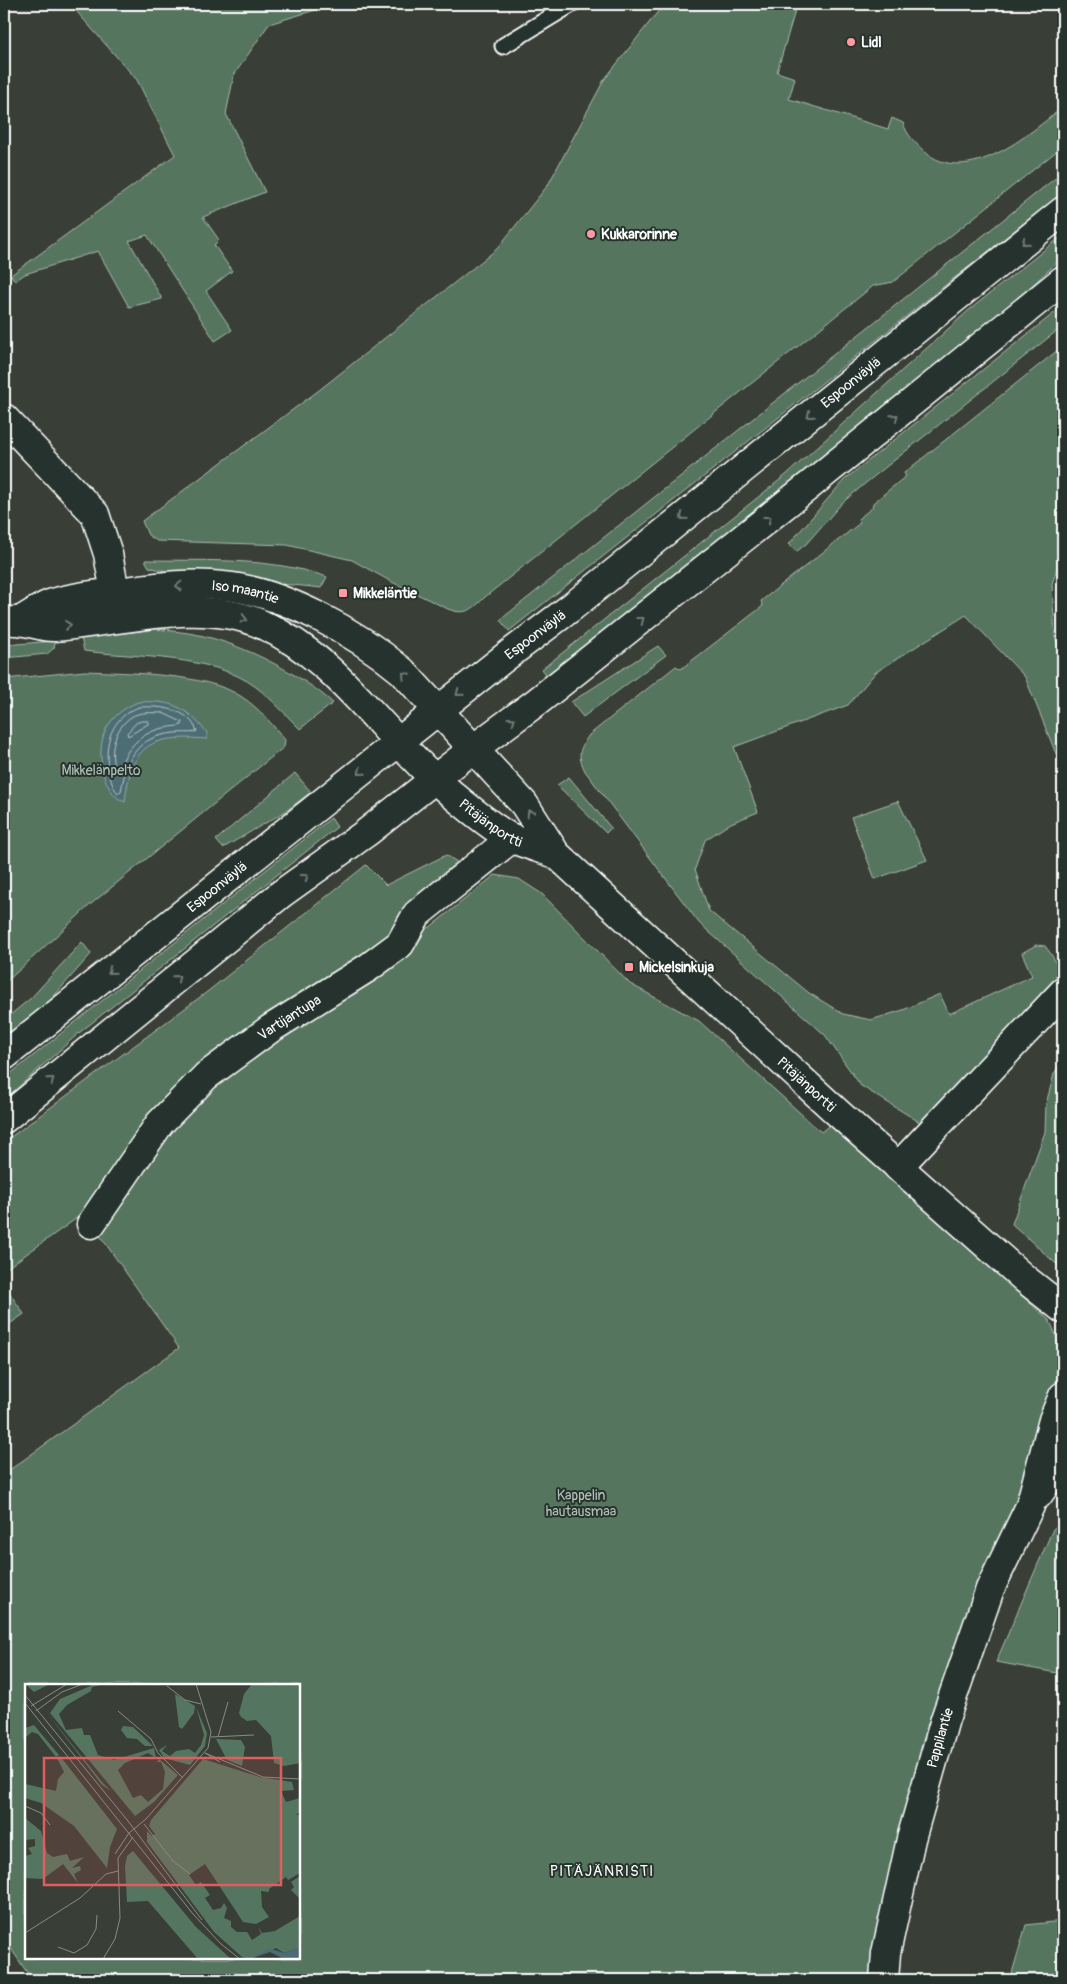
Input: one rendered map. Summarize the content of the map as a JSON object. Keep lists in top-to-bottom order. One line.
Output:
{"streets":{"main road":["Espoonväylä","Iso maantie","Pitäjänportti","Vartijantupa","Pappilantie"]},"crossings":[["Espoonväylä","Iso maantie"],["Iso maantie","Pitäjänportti"],["Pitäjänportti","Vartijantupa"]],"districts":["PITÄJÄNRISTI"],"parks":["Mikkelänpelto","Kappelin hautausmaa"],"places":{"other":["Lidl","Kukkarorinne"],"transit":["Mikkeläntie","Mickelsinkuja"]}}
